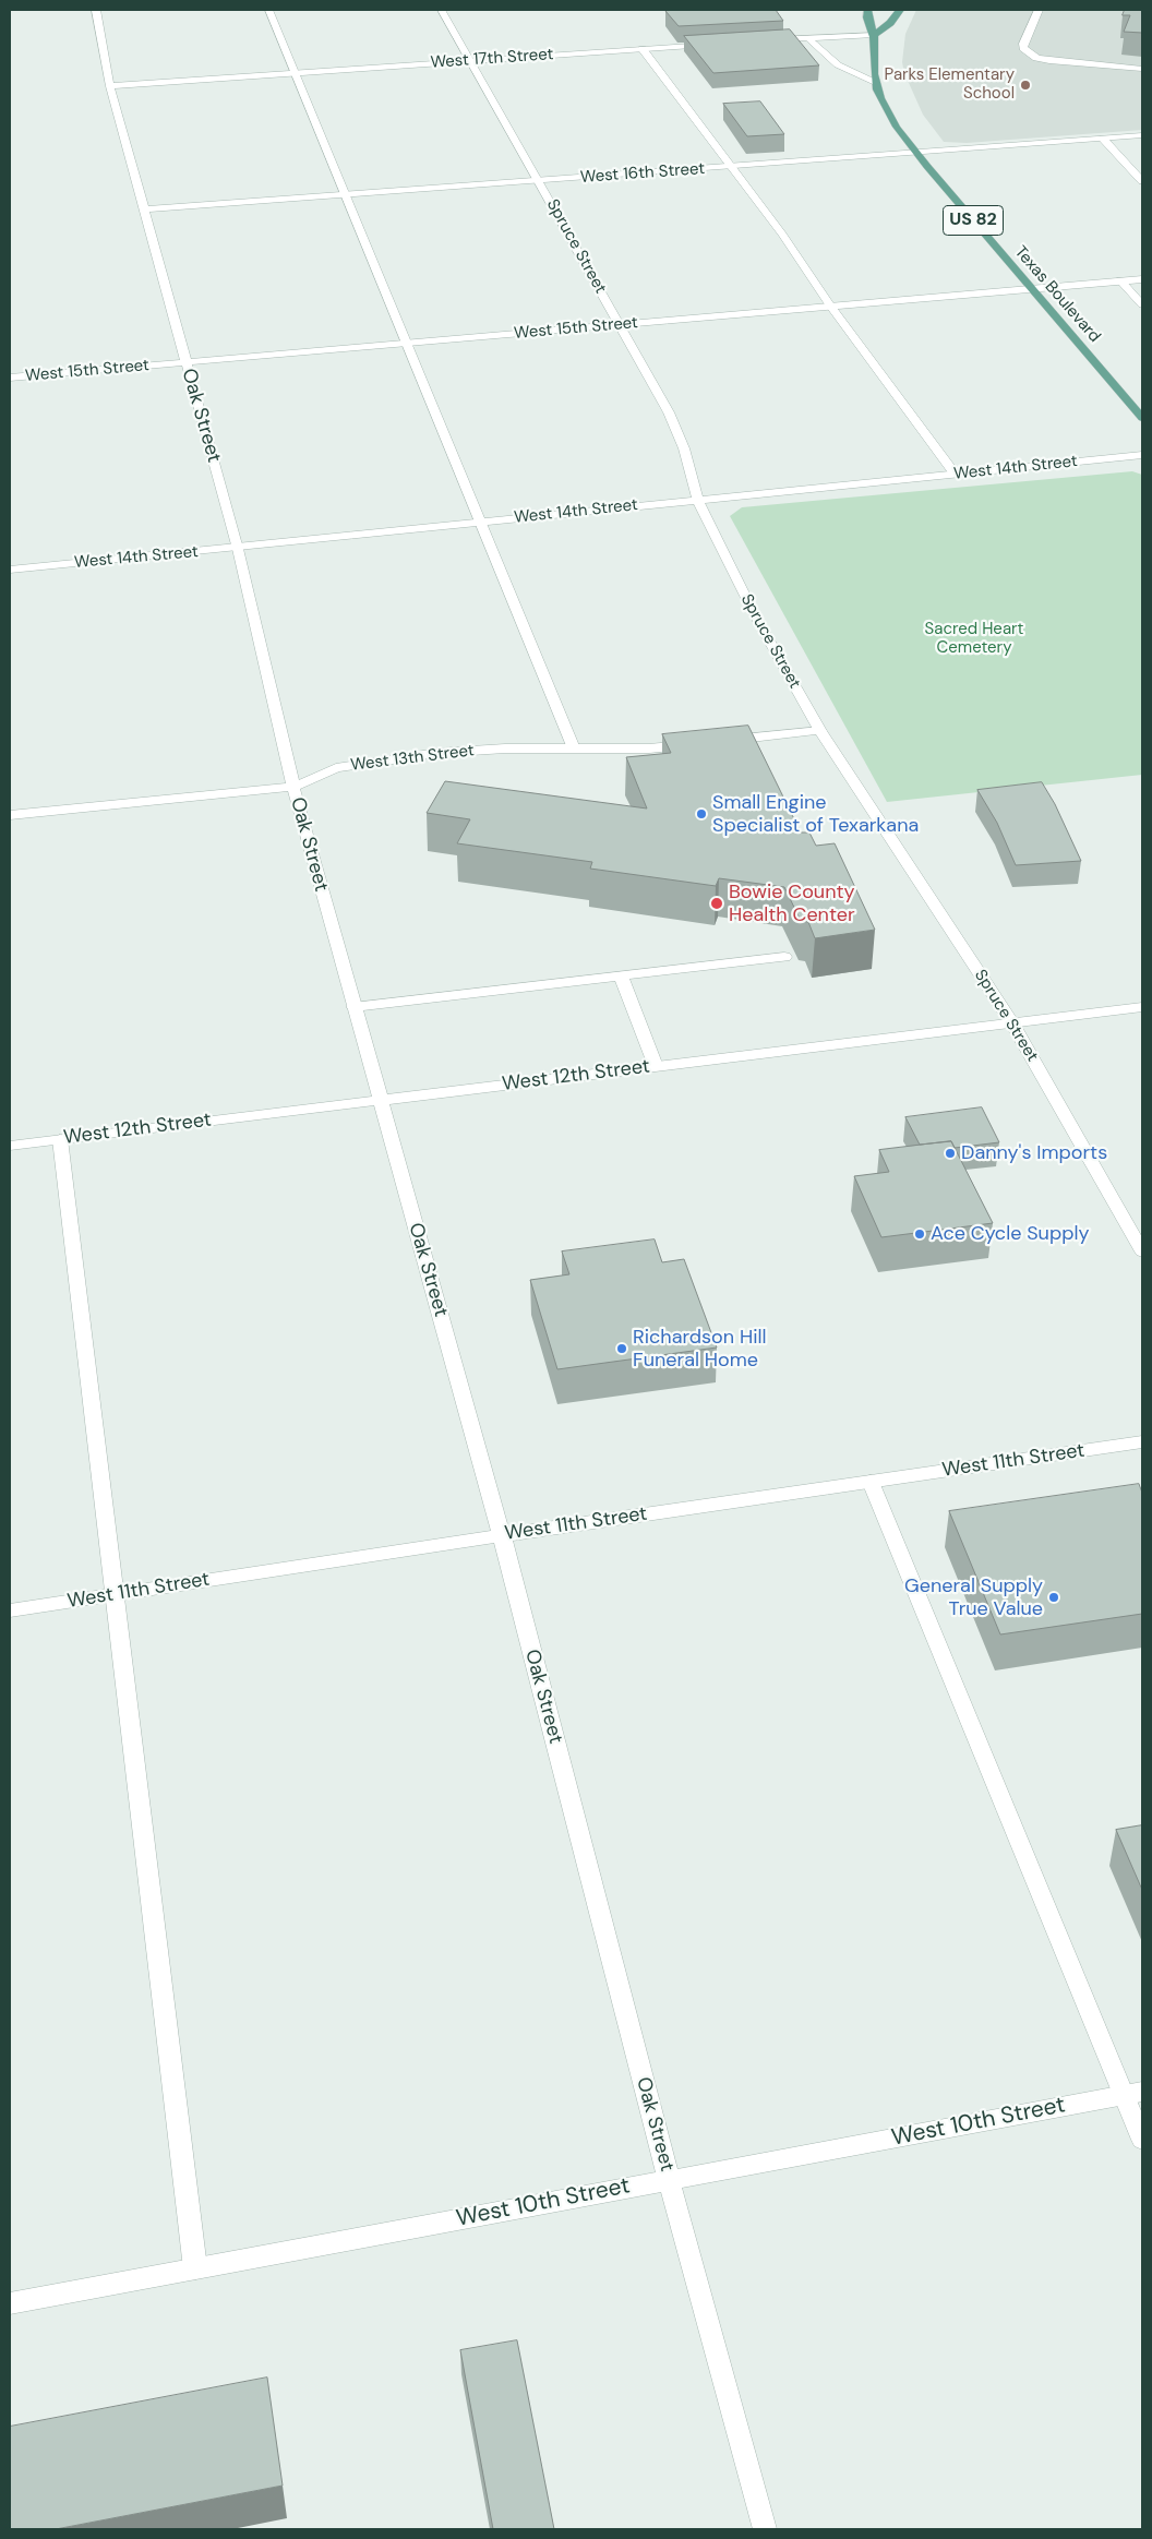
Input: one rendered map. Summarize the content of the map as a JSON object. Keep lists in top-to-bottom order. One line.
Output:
{"streets":{"main road":["US 82","Texas Boulevard"],"street":["West 17th Street","West 16th Street","Spruce Street","West 15th Street","Oak Street","West 14th Street","West 13th Street","West 12th Street","West 11th Street","West 10th Street"]},"crossings":[["West 17th Street","Spruce Street"],["West 17th Street","Oak Street"],["West 16th Street","Spruce Street"],["West 16th Street","Texas Boulevard"],["West 16th Street","Oak Street"],["Spruce Street","West 15th Street"],["Spruce Street","West 14th Street"],["Spruce Street","West 12th Street"],["Texas Boulevard","West 15th Street"],["West 15th Street","Oak Street"],["Oak Street","West 14th Street"],["Oak Street","West 13th Street"],["Oak Street","West 12th Street"],["Oak Street","West 11th Street"],["Oak Street","West 10th Street"]],"parks":["Sacred Heart Cemetery"],"places":["Parks Elementary School","Small Engine Specialist of Texarkana","Bowie County Health Center","Danny's Imports","Ace Cycle Supply","Richardson Hill Funeral Home","General Supply True Value"]}
